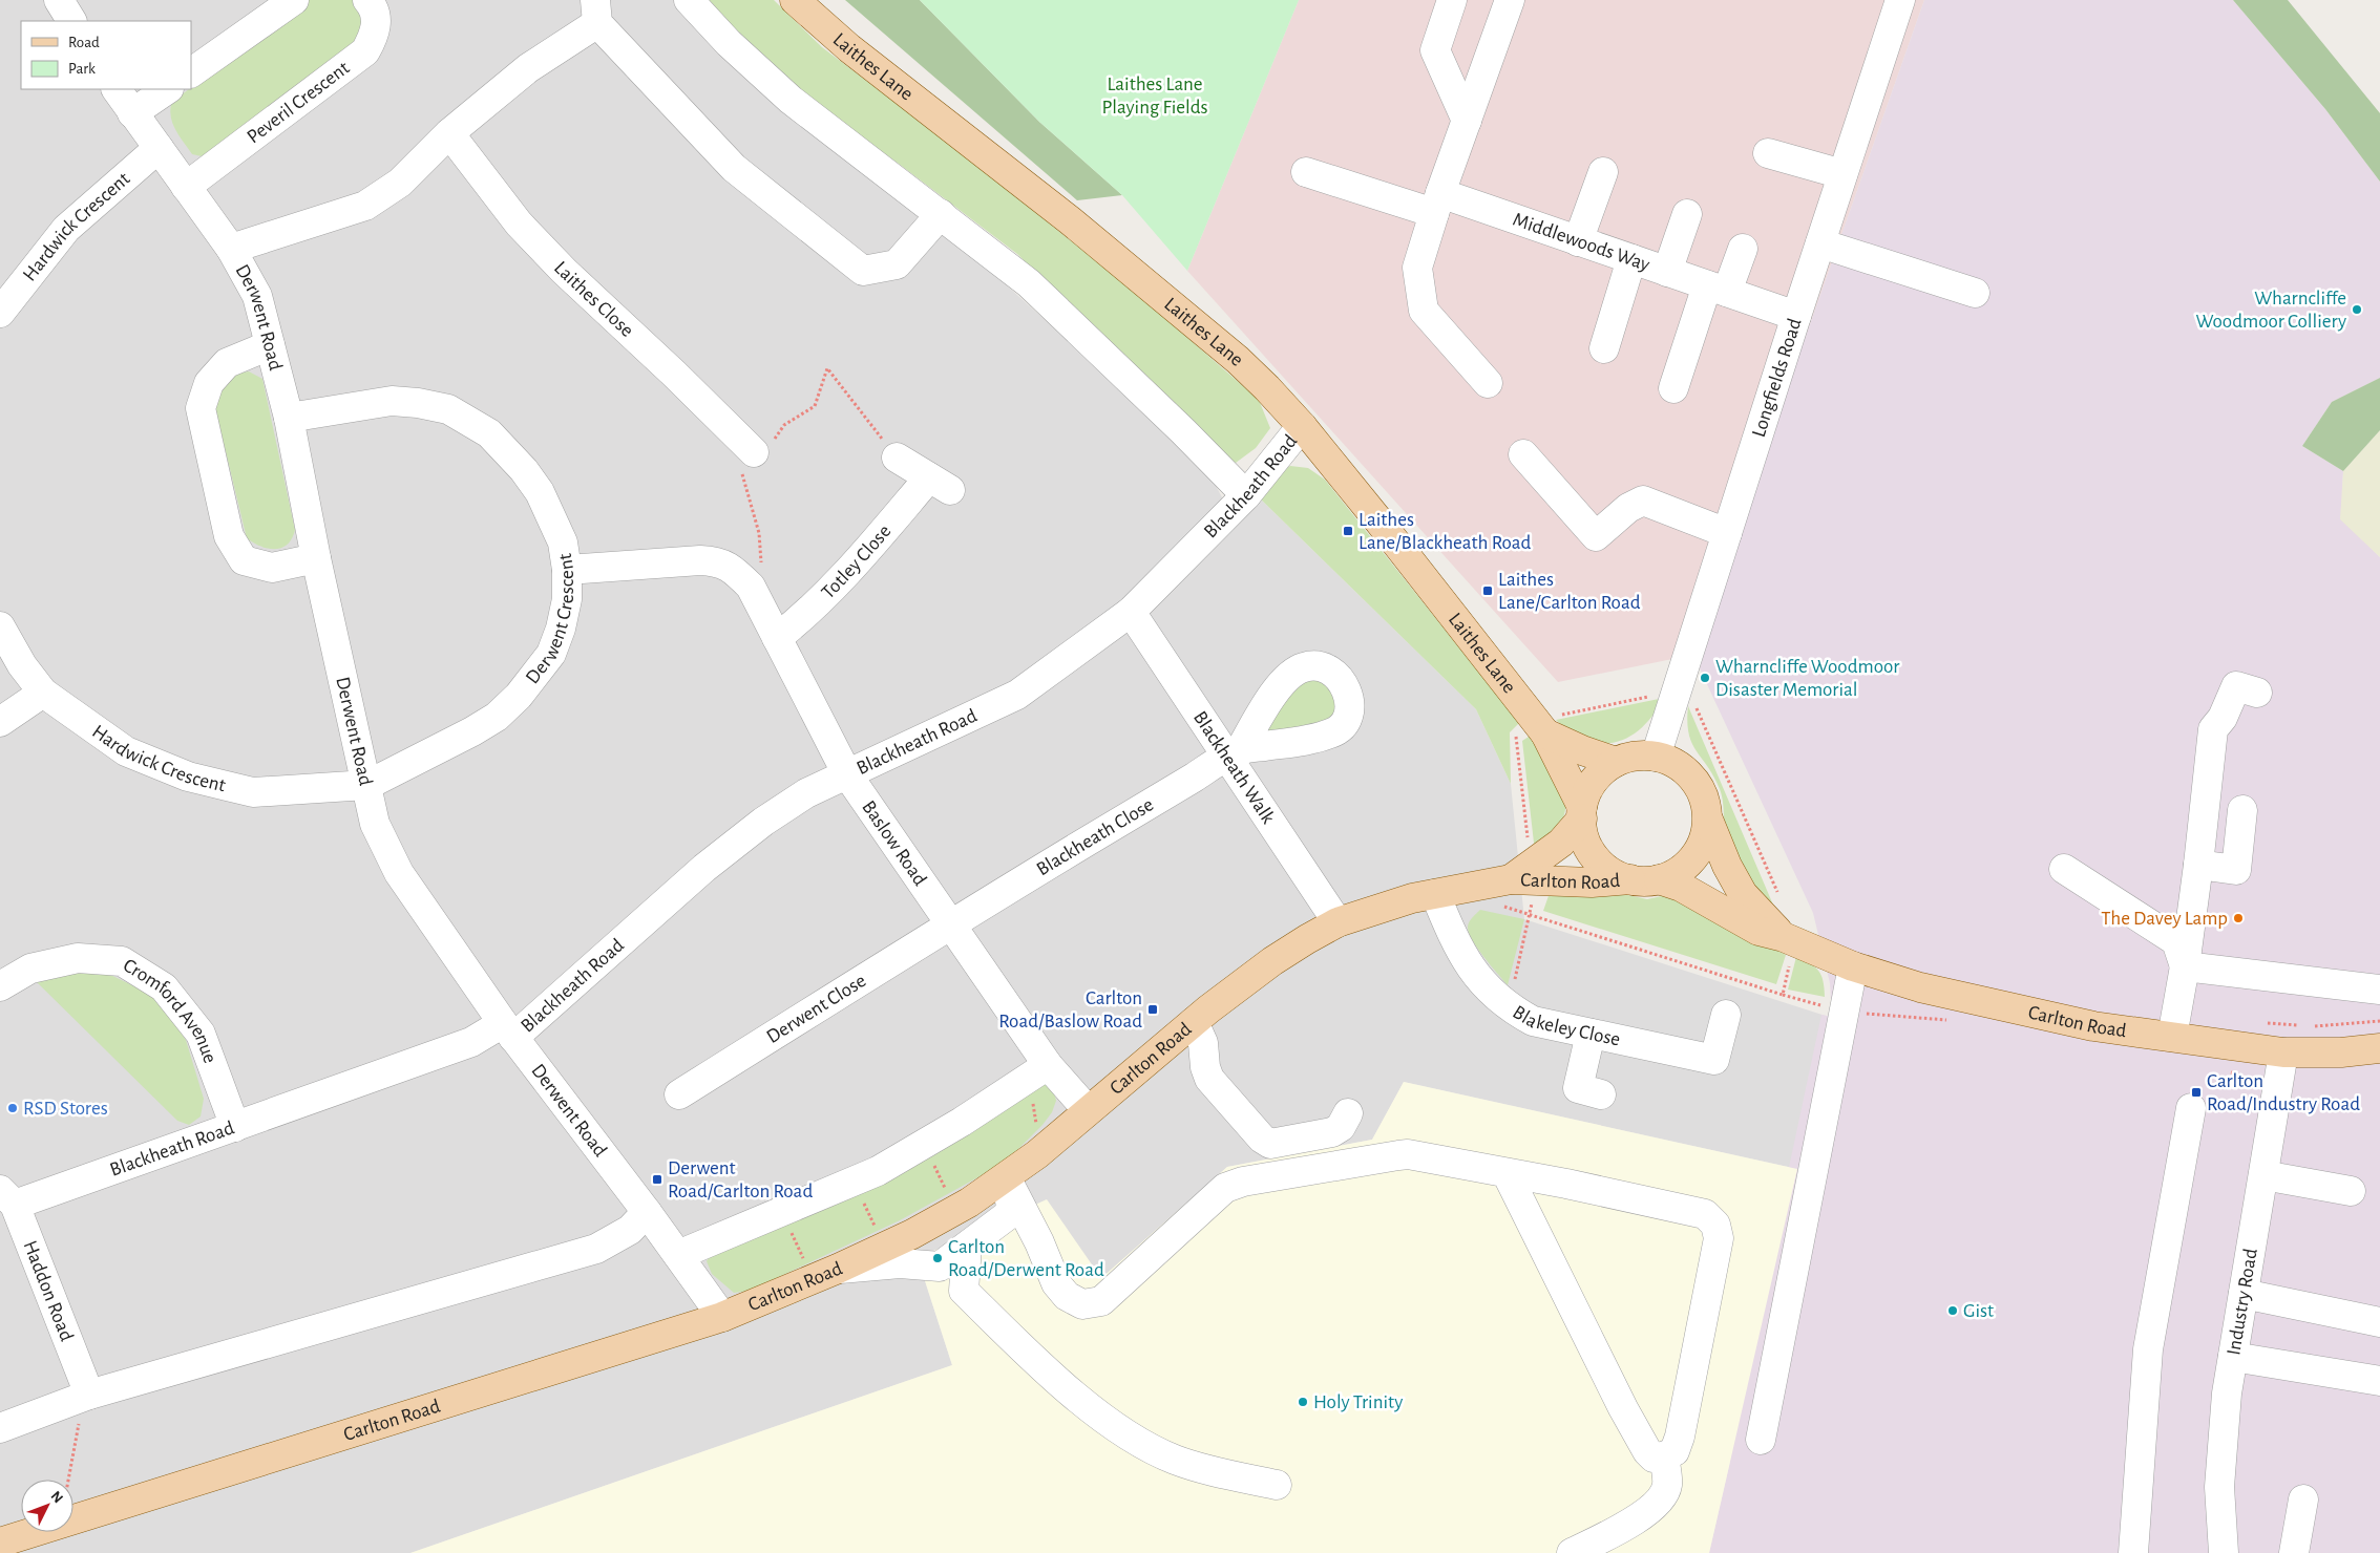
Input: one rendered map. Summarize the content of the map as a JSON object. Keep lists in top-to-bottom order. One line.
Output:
{"streets":{"main road":["Laithes Lane","Carlton Road"],"street":["Peveril Crescent","Hardwick Crescent","Middlewoods Way","Laithes Close","Derwent Road","Longfields Road","Blackheath Road","Totley Close","Derwent Crescent","Blackheath Walk","Blackheath Close","Baslow Road","Derwent Close","Cromford Avenue","Blakeley Close","Haddon Road","Industry Road"]},"crossings":[["Laithes Lane","Longfields Road"],["Laithes Lane","Blackheath Road"],["Laithes Lane","Carlton Road"],["Peveril Crescent","Derwent Road"],["Hardwick Crescent","Derwent Road"],["Hardwick Crescent","Derwent Crescent"],["Middlewoods Way","Longfields Road"],["Derwent Road","Blackheath Road"],["Derwent Road","Derwent Crescent"],["Derwent Road","Carlton Road"],["Longfields Road","Carlton Road"],["Blackheath Road","Blackheath Walk"],["Blackheath Road","Baslow Road"],["Blackheath Road","Cromford Avenue"],["Blackheath Road","Haddon Road"],["Totley Close","Baslow Road"],["Derwent Crescent","Baslow Road"],["Blackheath Walk","Blackheath Close"],["Blackheath Walk","Carlton Road"],["Blackheath Close","Baslow Road"],["Blackheath Close","Derwent Close"],["Baslow Road","Carlton Road"],["Baslow Road","Derwent Close"],["Carlton Road","Blakeley Close"],["Carlton Road","Industry Road"]],"parks":["Laithes Lane Playing Fields"],"places":{"other":["Wharncliffe Woodmoor Colliery","Wharncliffe Woodmoor Disaster Memorial","The Davey Lamp","RSD Stores","Carlton Road/Derwent Road","Gist","Holy Trinity"],"transit":["Laithes Lane/Blackheath Road","Laithes Lane/Carlton Road","Carlton Road/Baslow Road","Carlton Road/Industry Road","Derwent Road/Carlton Road"]},"legend":["Road","Park"],"north":"top right"}
